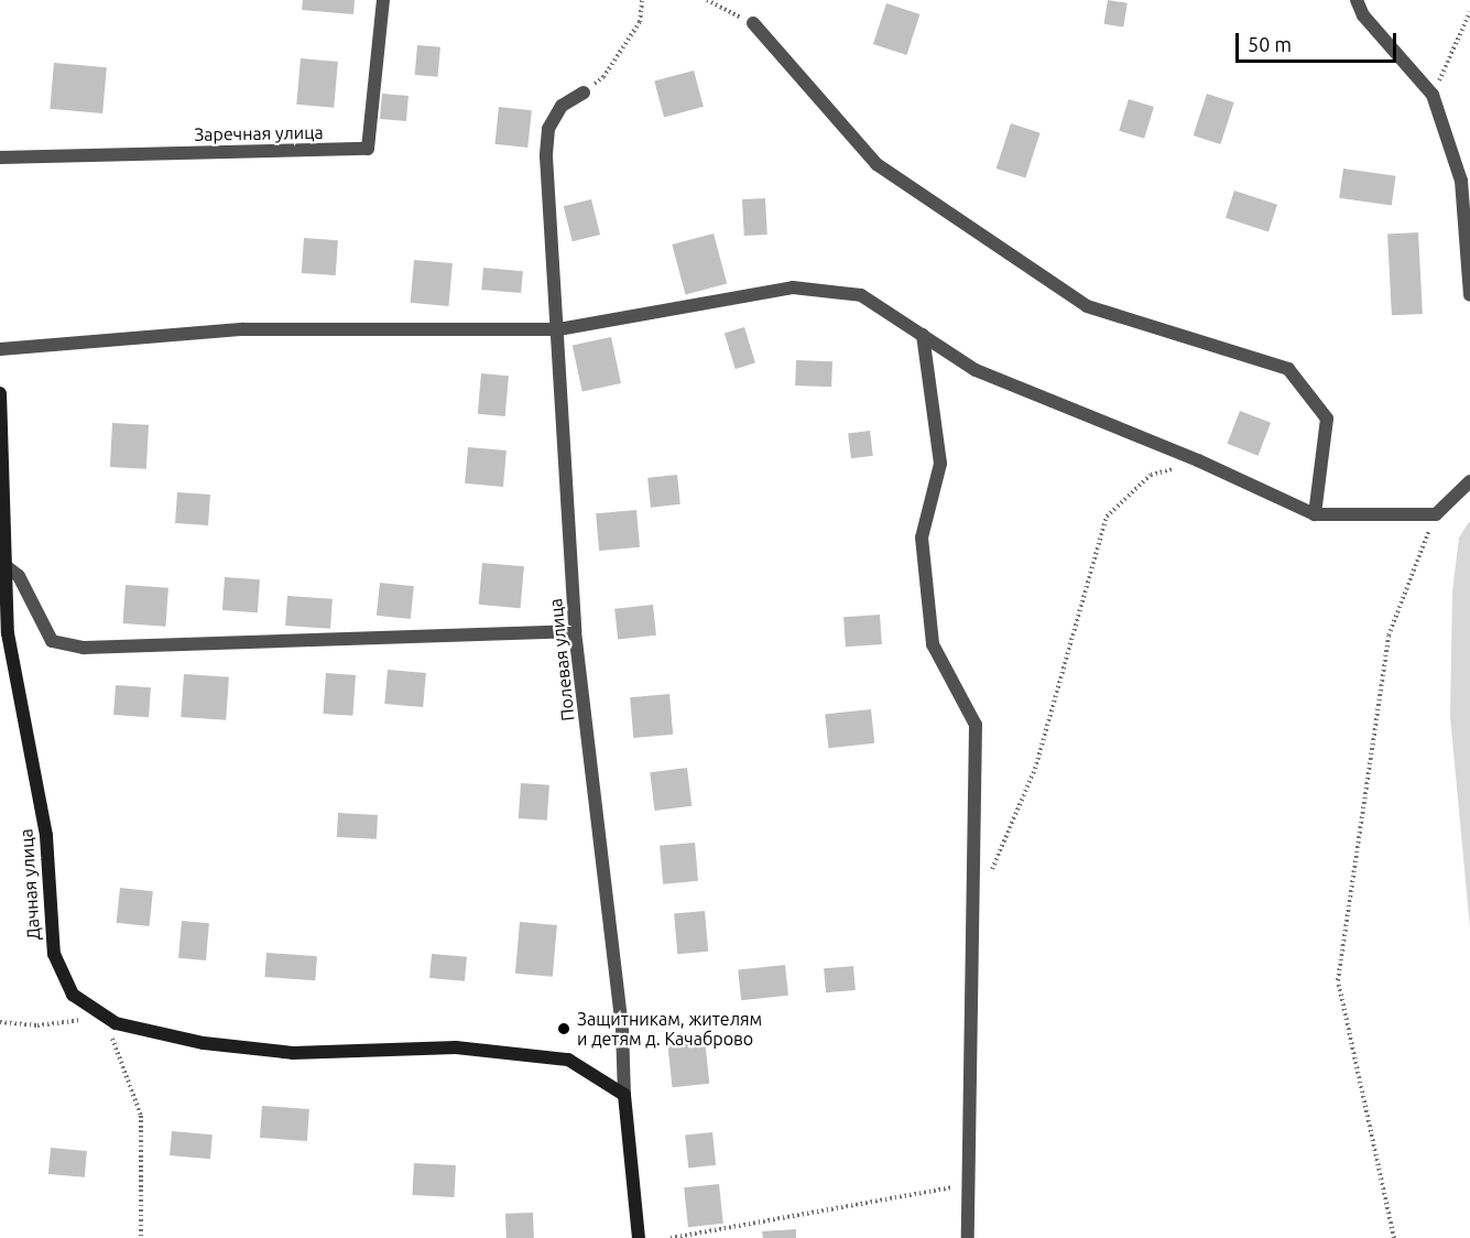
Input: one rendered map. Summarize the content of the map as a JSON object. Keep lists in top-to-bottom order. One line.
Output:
{"streets":{"street":["Заречная улица","Полевая улица","Дачная улица"]},"crossings":[["Полевая улица","Дачная улица"]],"places":["Защитникам, жителям и детям д. Качаброво"],"scale_bar":"50 m"}
